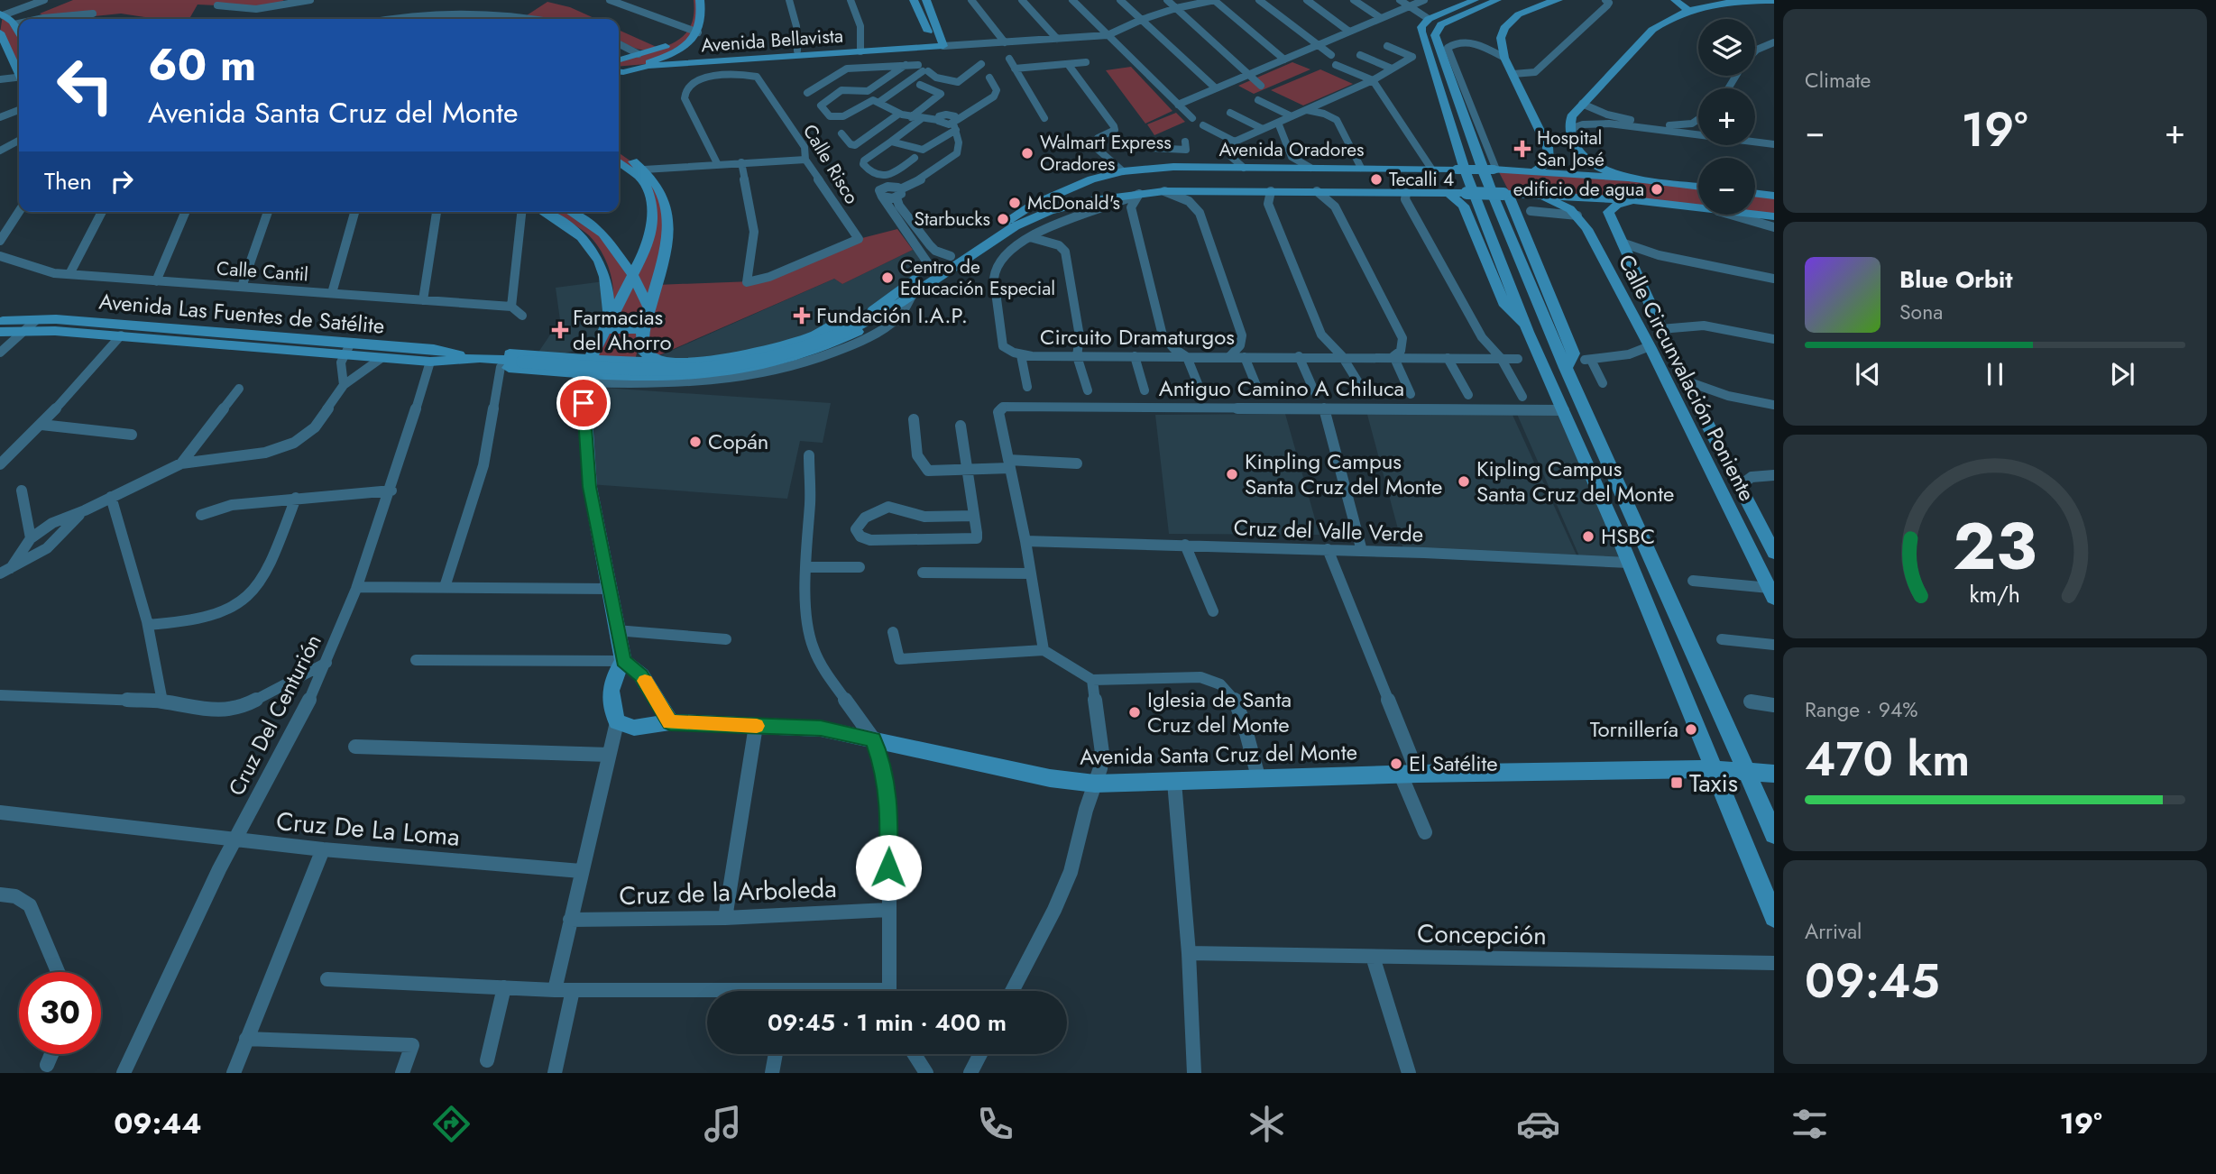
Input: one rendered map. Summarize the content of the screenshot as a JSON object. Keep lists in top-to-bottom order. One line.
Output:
{"streets":{"main road":["Avenida Bellavista","Avenida Oradores","Avenida Las Fuentes de Satélite","Circuito Dramaturgos","Calle Circunvalación Poniente","Avenida Santa Cruz del Monte"],"street":["Calle Risco","Calle Cantil","Antiguo Camino A Chiluca","Cruz del Valle Verde","Cruz Del Centurión","Cruz De La Loma","Cruz de la Arboleda","Concepción"]},"crossings":[["Avenida Oradores","Avenida Las Fuentes de Satélite"],["Calle Risco","Avenida Las Fuentes de Satélite"],["Avenida Las Fuentes de Satélite","Circuito Dramaturgos"],["Avenida Las Fuentes de Satélite","Cruz Del Centurión"],["Cruz Del Centurión","Cruz De La Loma"]],"places":{"health":["Hospital San José","Fundación I.A.P.","Farmacias del Ahorro"],"other":["Walmart Express Oradores","Tecalli 4","edificio de agua","McDonald's","Starbucks","Centro de Educación Especial","Copán","Kinpling Campus Santa Cruz del Monte","Kipling Campus Santa Cruz del Monte","HSBC","Iglesia de Santa Cruz del Monte","Tornillería","El Satélite"],"transit":["Taxis"]},"page":{"tile":["Climate",["Range · 94%","470 km"],["Arrival","09:45"]],"map_buttons":["+","−"],"turn":["60 m","Avenida Santa Cruz del Monte"],"heat":["−","19°","+"],"then":"Then","song":["Blue Orbit","Sona"],"limit":"30","trip":"09:45 · 1 min · 400 m","tabs":["09:44","19°"],"gauge":["23","km/h"]}}
